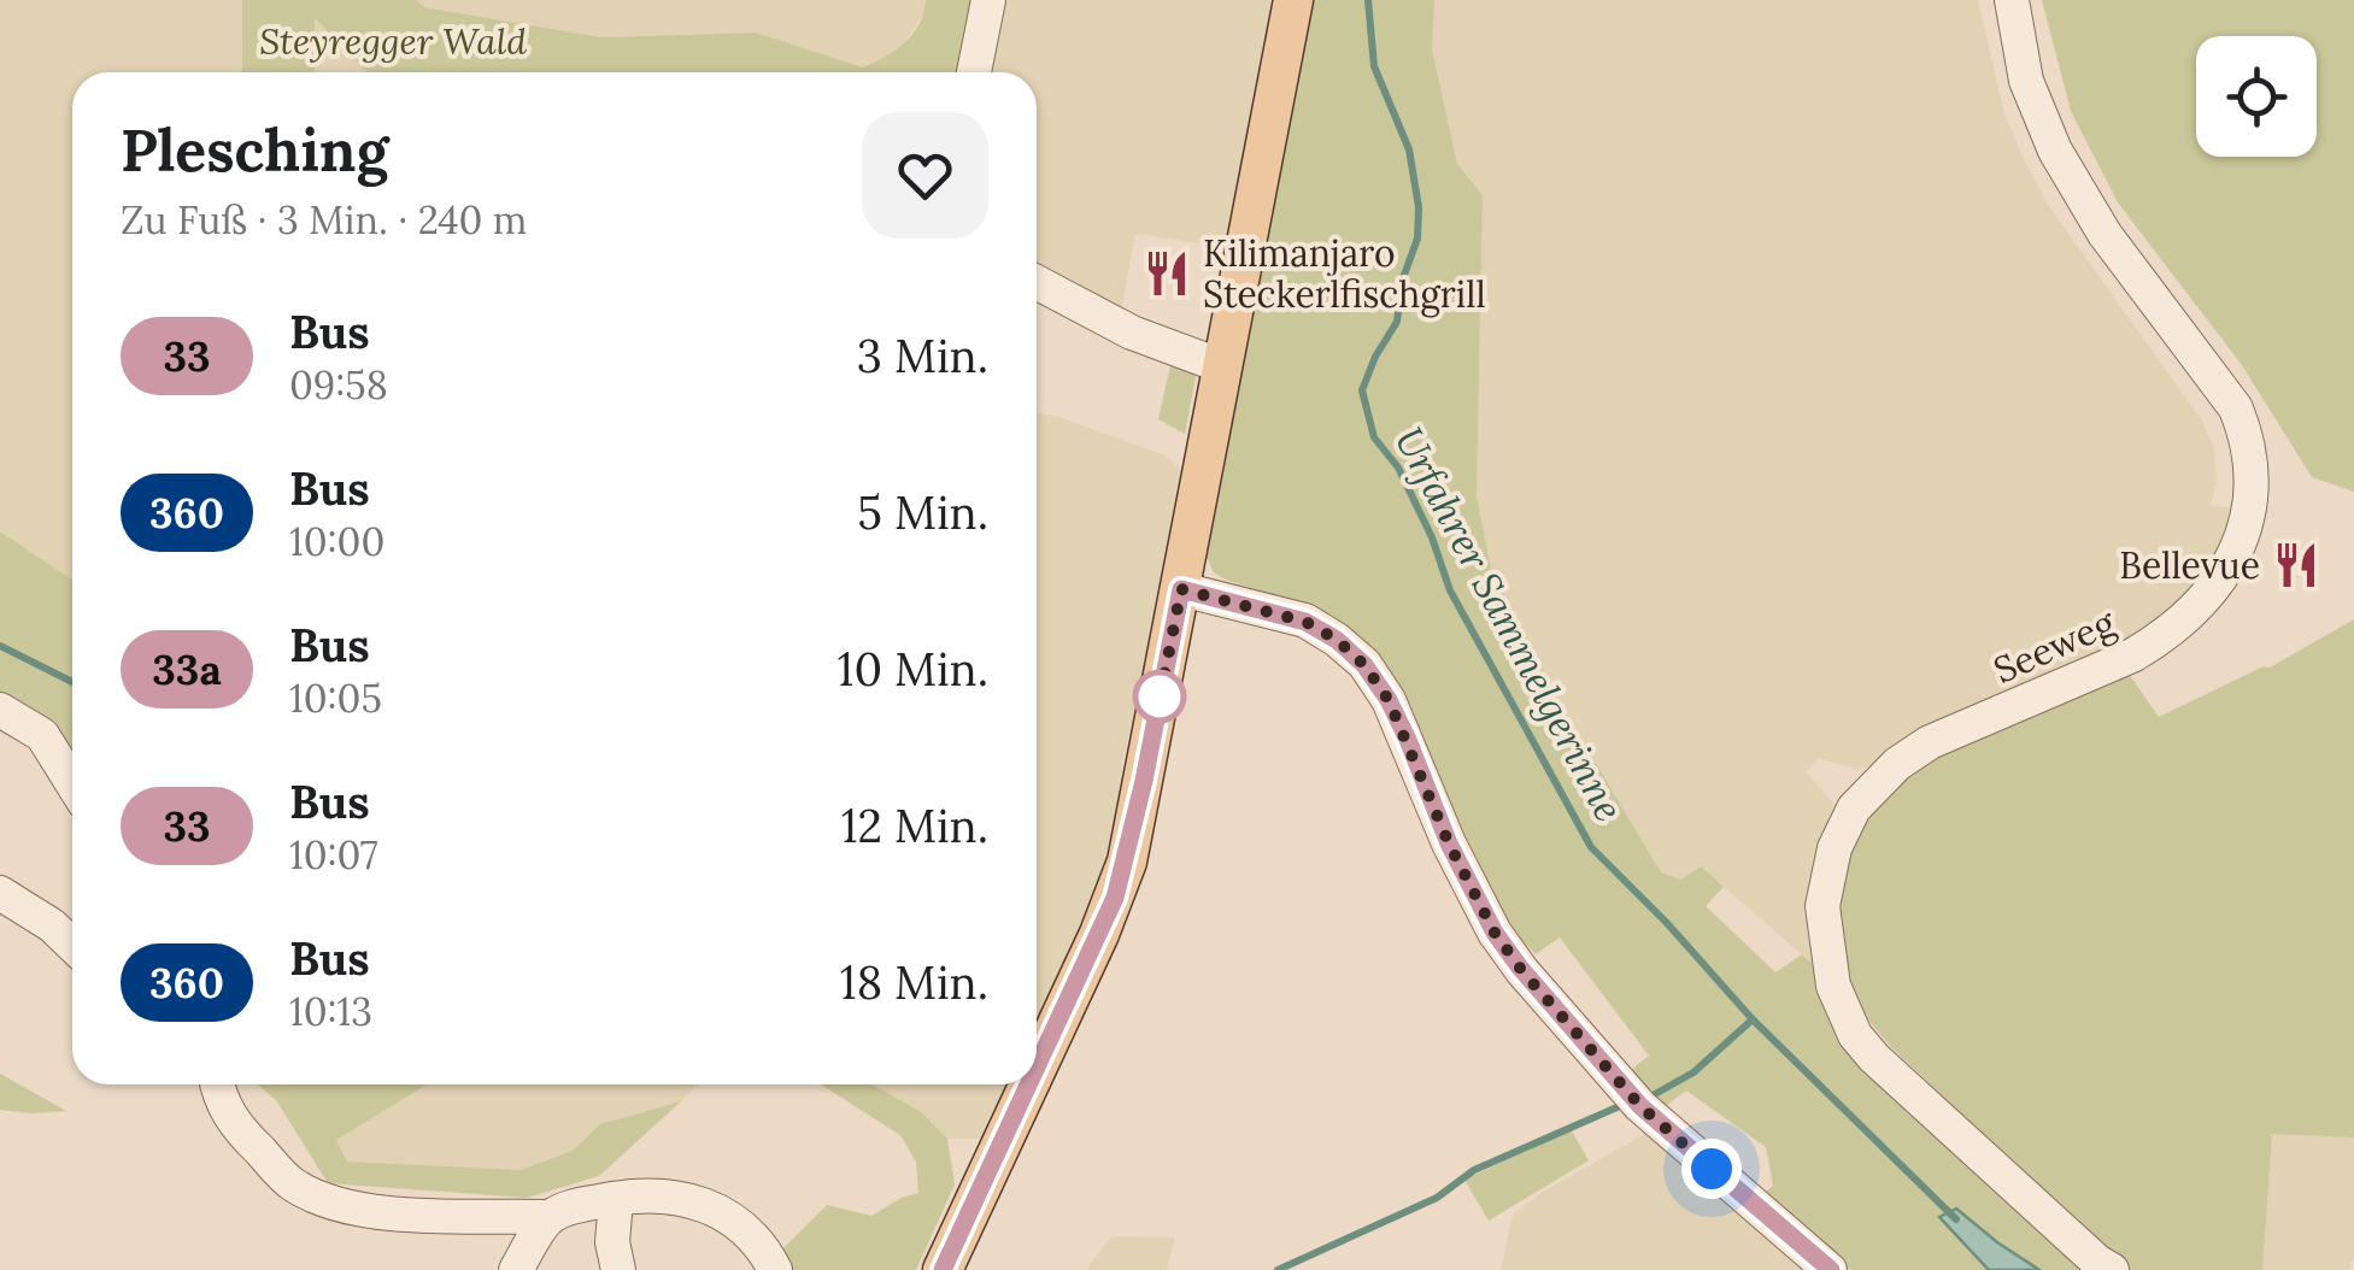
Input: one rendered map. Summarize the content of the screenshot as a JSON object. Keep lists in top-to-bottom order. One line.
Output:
{"streets":{"street":["Seeweg"]},"water":["Urfahrer Sammelgerinne"],"parks":["Steyregger Wald"],"places":{"restaurant":["Kilimanjaro Steckerlfischgrill","Bellevue"]},"lines":["bus line 33"],"page":{"heading":["Plesching","Zu Fuß · 3 Min. · 240 m"],"list":[{"mark":"33","name":"Bus","note":"09:58","value":"3 Min."},{"mark":"360","name":"Bus","note":"10:00","value":"5 Min."},{"mark":"33a","name":"Bus","note":"10:05","value":"10 Min."},{"mark":"33","name":"Bus","note":"10:07","value":"12 Min."},{"mark":"360","name":"Bus","note":"10:13","value":"18 Min."}]}}
